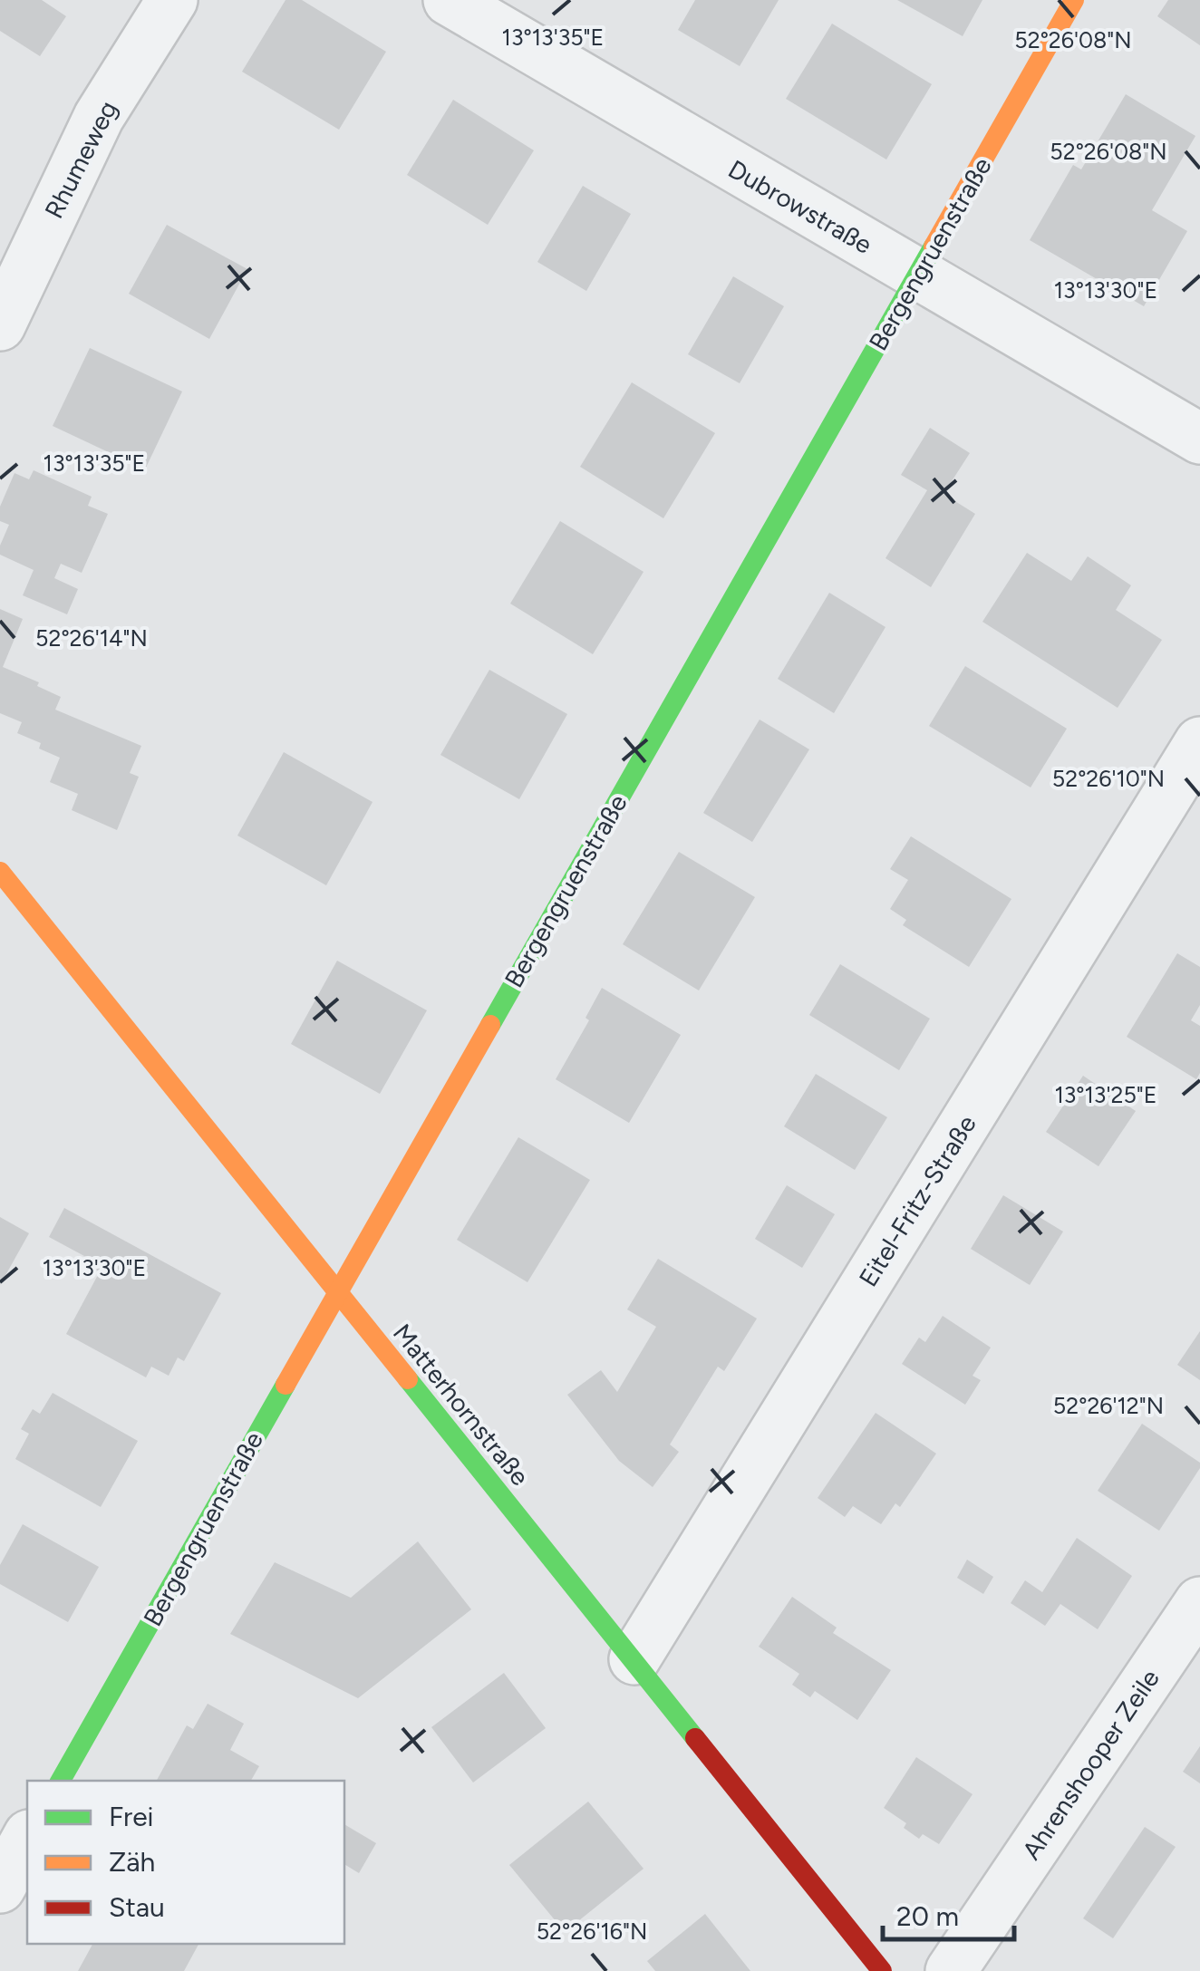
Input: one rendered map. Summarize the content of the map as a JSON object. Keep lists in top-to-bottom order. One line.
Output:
{"streets":{"street":["Rhumeweg","Dubrowstraße","Bergengruenstraße","Eitel-Fritz-Straße","Matterhornstraße","Ahrenshooper Zeile"]},"crossings":[["Dubrowstraße","Bergengruenstraße"],["Bergengruenstraße","Matterhornstraße"],["Eitel-Fritz-Straße","Matterhornstraße"]],"legend":["Frei","Zäh","Stau"],"scale_bar":"20 m","coordinates":["13°13'35\"E","52°26'08\"N","13°13'30\"E","52°26'14\"N","52°26'10\"N","13°13'25\"E","52°26'12\"N","52°26'16\"N"]}
